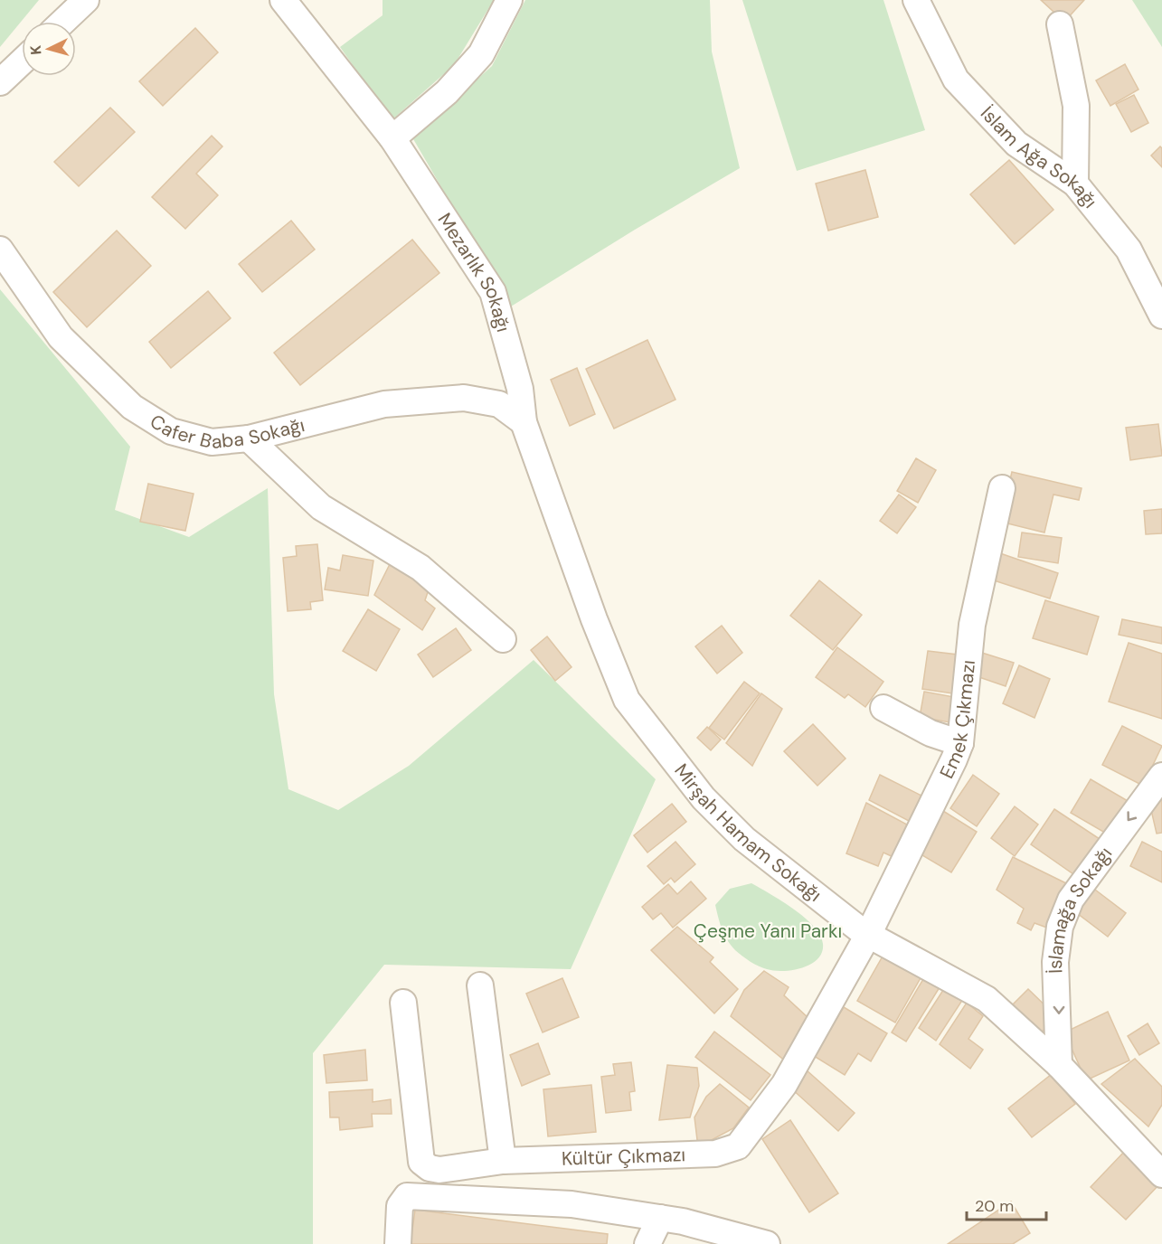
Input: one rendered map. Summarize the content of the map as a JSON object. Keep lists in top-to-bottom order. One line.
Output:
{"streets":{"street":["İslam Ağa Sokağı","Mezarlık Sokağı","Cafer Baba Sokağı","Emek Çıkmazı","Mirşah Hamam Sokağı","İslamağa Sokağı","Kültür Çıkmazı"]},"crossings":[["Mezarlık Sokağı","Cafer Baba Sokağı"],["Mezarlık Sokağı","Mirşah Hamam Sokağı"],["Cafer Baba Sokağı","Mirşah Hamam Sokağı"],["Emek Çıkmazı","Mirşah Hamam Sokağı"],["Emek Çıkmazı","Kültür Çıkmazı"],["Mirşah Hamam Sokağı","İslamağa Sokağı"],["Mirşah Hamam Sokağı","Kültür Çıkmazı"]],"one_way":["İslamağa Sokağı"],"parks":["Çeşme Yanı Parkı"],"scale_bar":"20 m","north":"left"}
